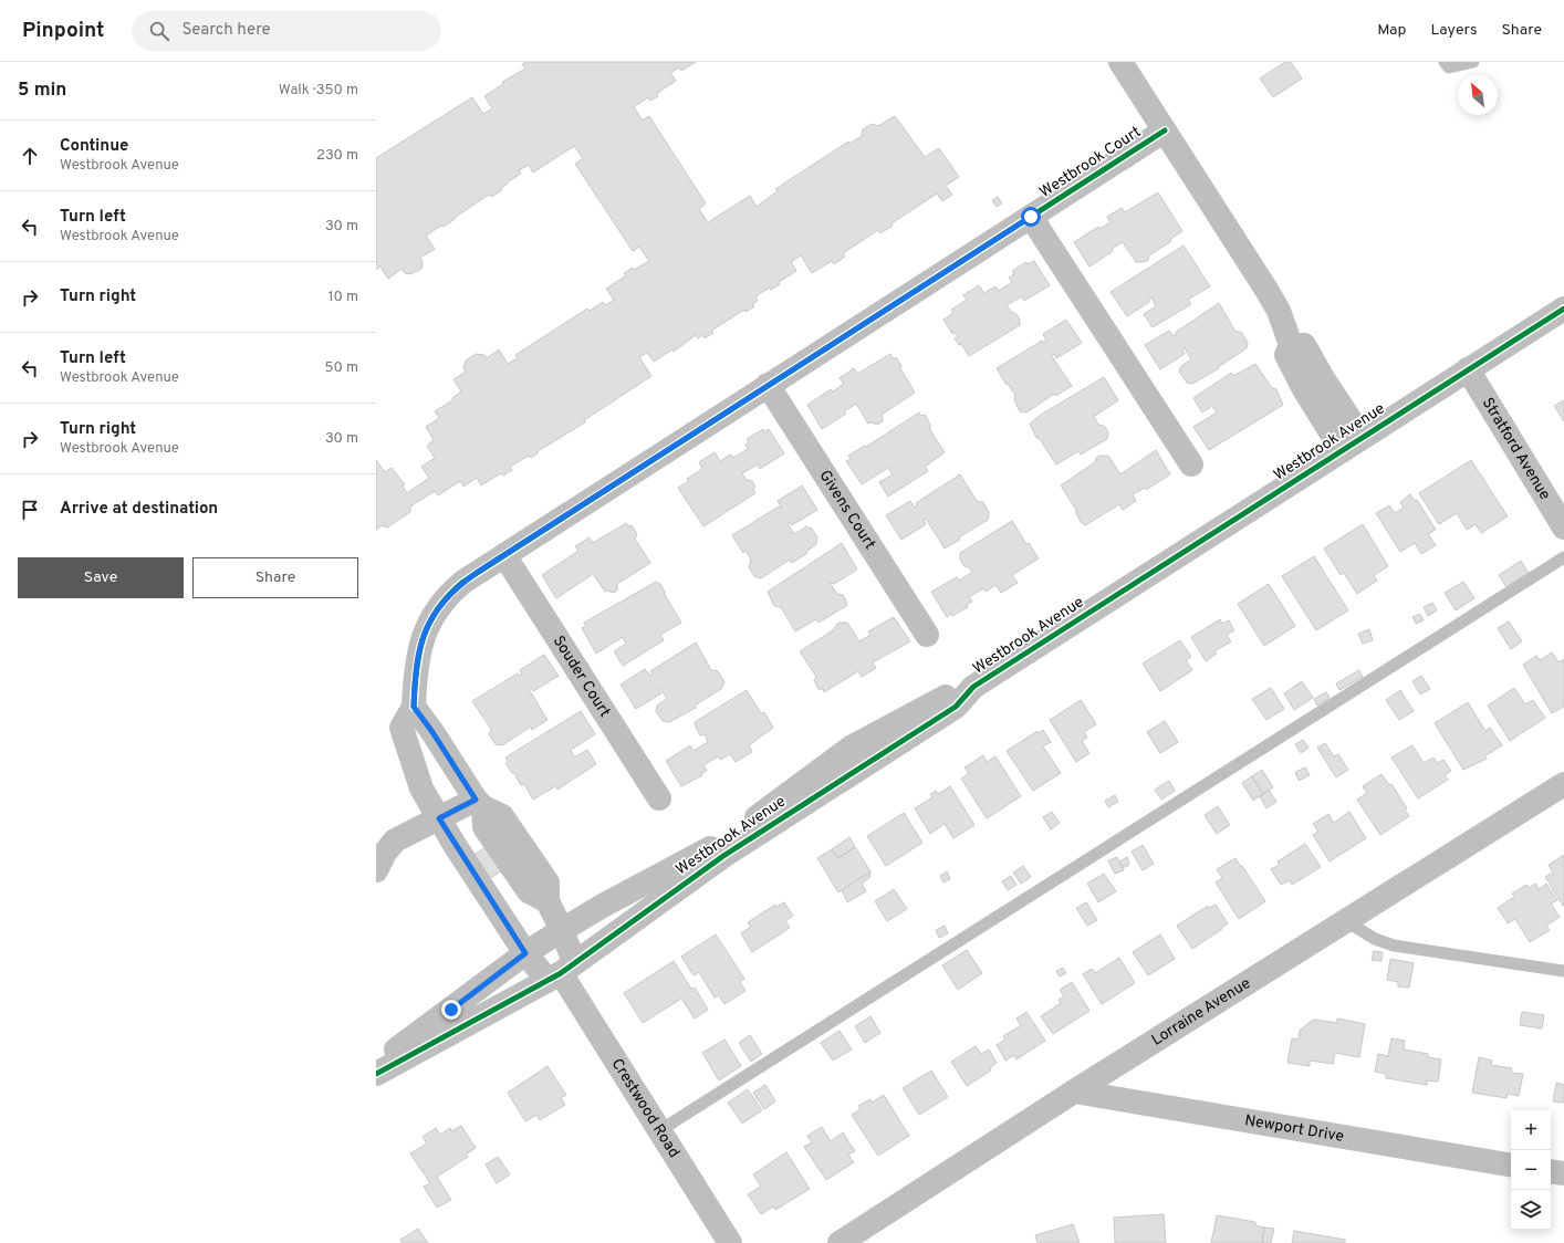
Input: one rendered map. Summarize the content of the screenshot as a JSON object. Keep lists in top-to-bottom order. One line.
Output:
{"streets":{"street":["Westbrook Court","Westbrook Avenue","Stratford Avenue","Givens Court","Souder Court","Lorraine Avenue","Crestwood Road","Newport Drive"]},"crossings":[["Westbrook Avenue","Stratford Avenue"],["Westbrook Avenue","Crestwood Road"],["Lorraine Avenue","Newport Drive"]],"north":"top left","page":{"header":"Pinpoint","search":"Search here","nav":["Map","Layers","Share"],"heading":["5 min","Walk · 350 m"],"list":[["Continue","Westbrook Avenue","230 m"],["Turn left","Westbrook Avenue","30 m"],["Turn right","10 m"],["Turn left","Westbrook Avenue","50 m"],["Turn right","Westbrook Avenue","30 m"],"Arrive at destination"],"buttons":["Save","Share"],"map_buttons":["+","−"]}}
